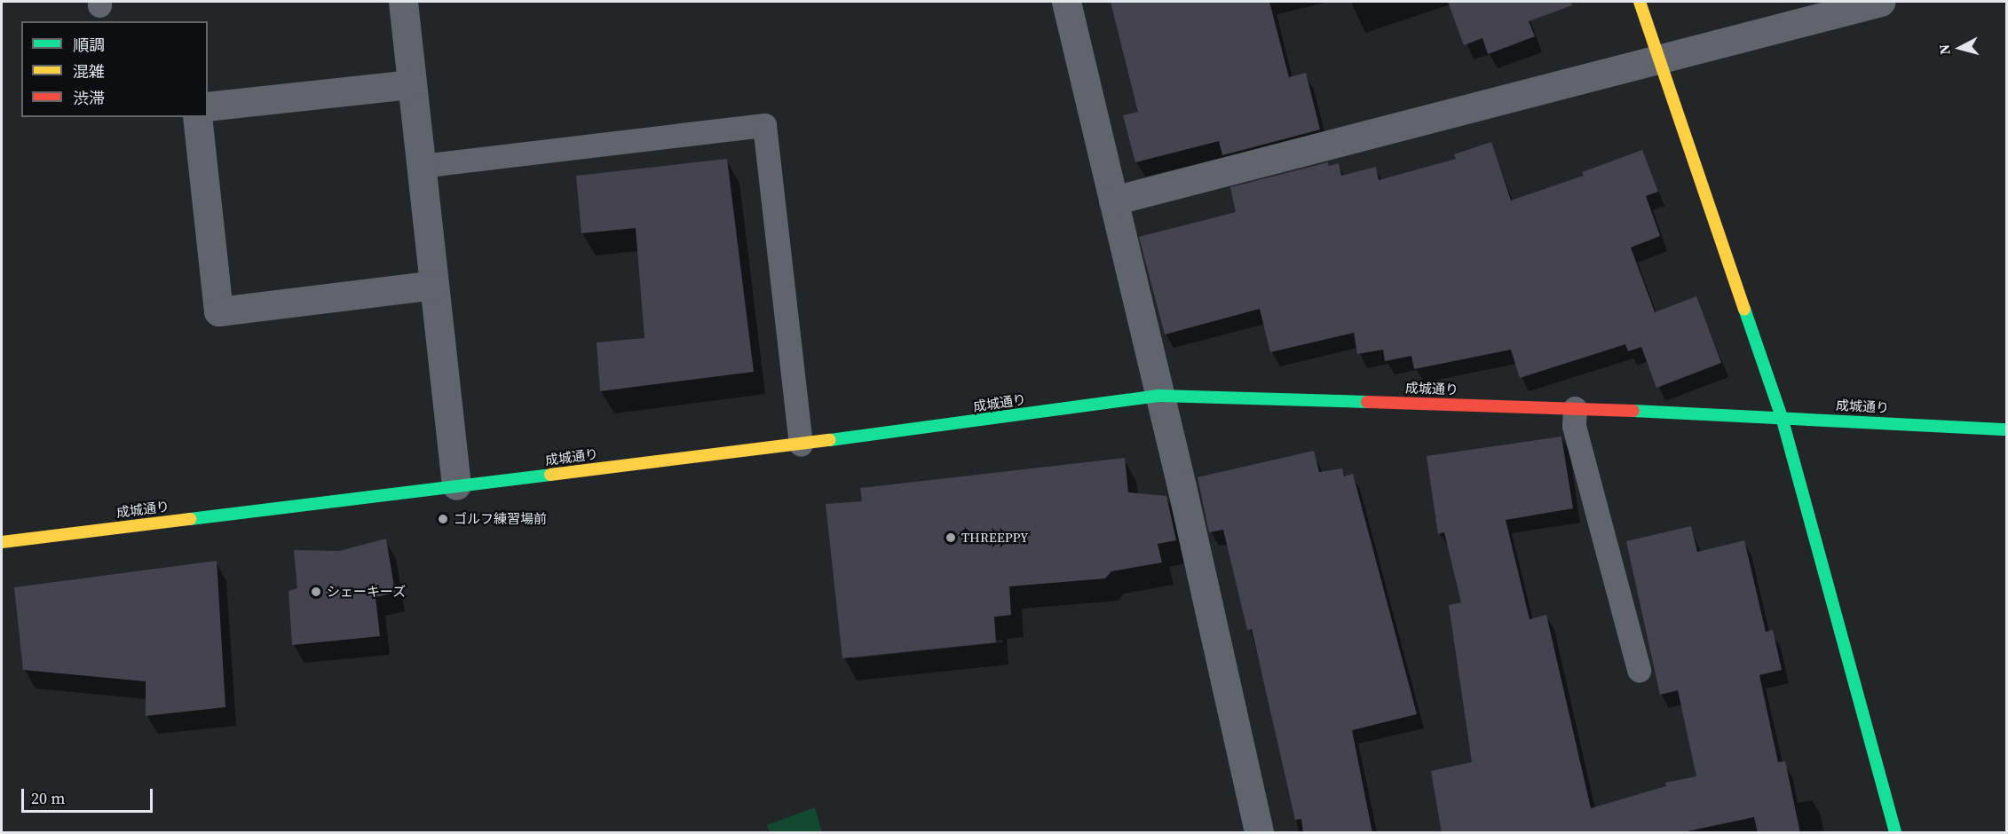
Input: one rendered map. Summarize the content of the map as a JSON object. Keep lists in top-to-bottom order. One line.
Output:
{"streets":{"street":["成城通り"]},"places":["ゴルフ練習場前","THREEPPY","シェーキーズ"],"legend":["順調","混雑","渋滞"],"scale_bar":"20 m","north":"left"}
